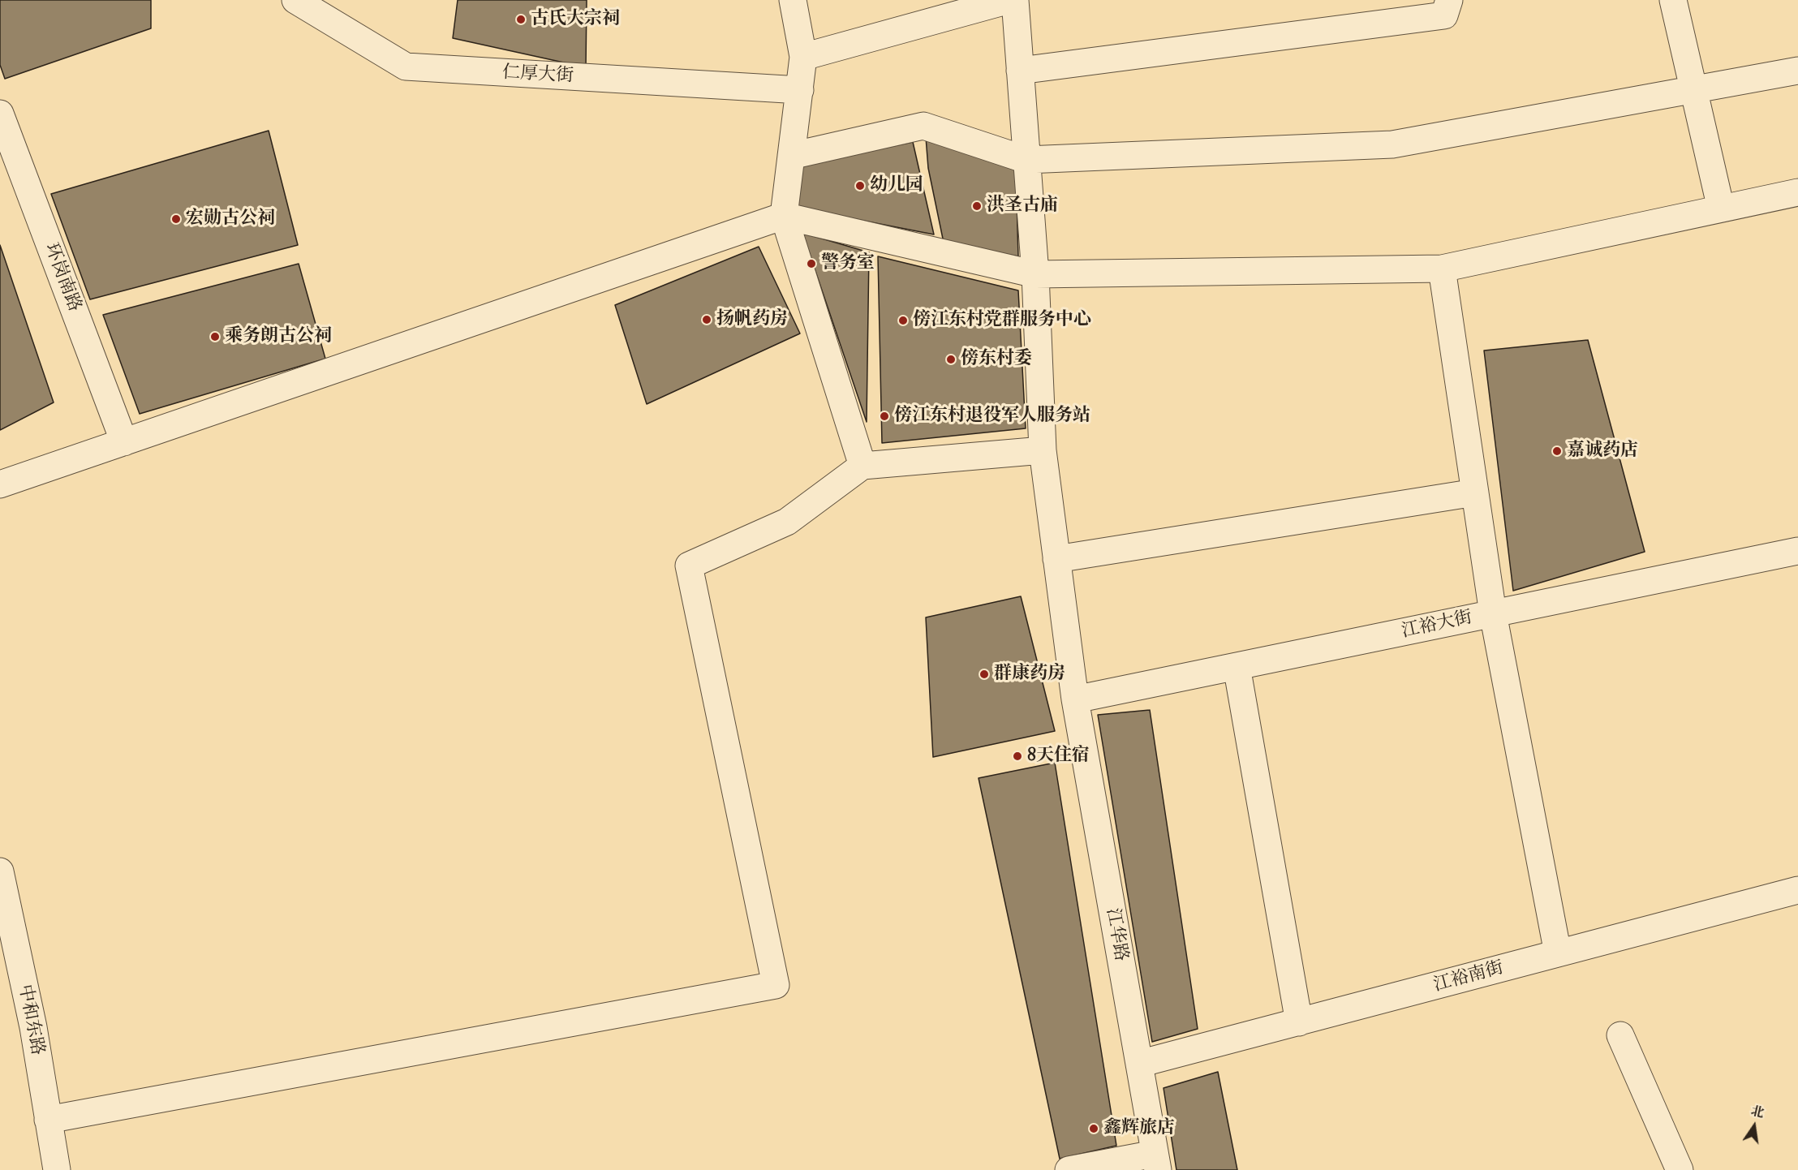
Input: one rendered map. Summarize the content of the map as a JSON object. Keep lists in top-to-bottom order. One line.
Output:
{"streets":{"street":["仁厚大街","环岗南路","江裕大街","江华路","江裕南街","中和东路"]},"crossings":[["江裕大街","江华路"],["江华路","江裕南街"]],"places":["古氏大宗祠","幼儿园","洪圣古庙","宏勋古公祠","警务室","扬帆药房","傍江东村党群服务中心","乘务朗古公祠","傍东村委","傍江东村退役军人服务站","嘉诚药店","群康药房","8天住宿","鑫辉旅店"],"north":"top"}
